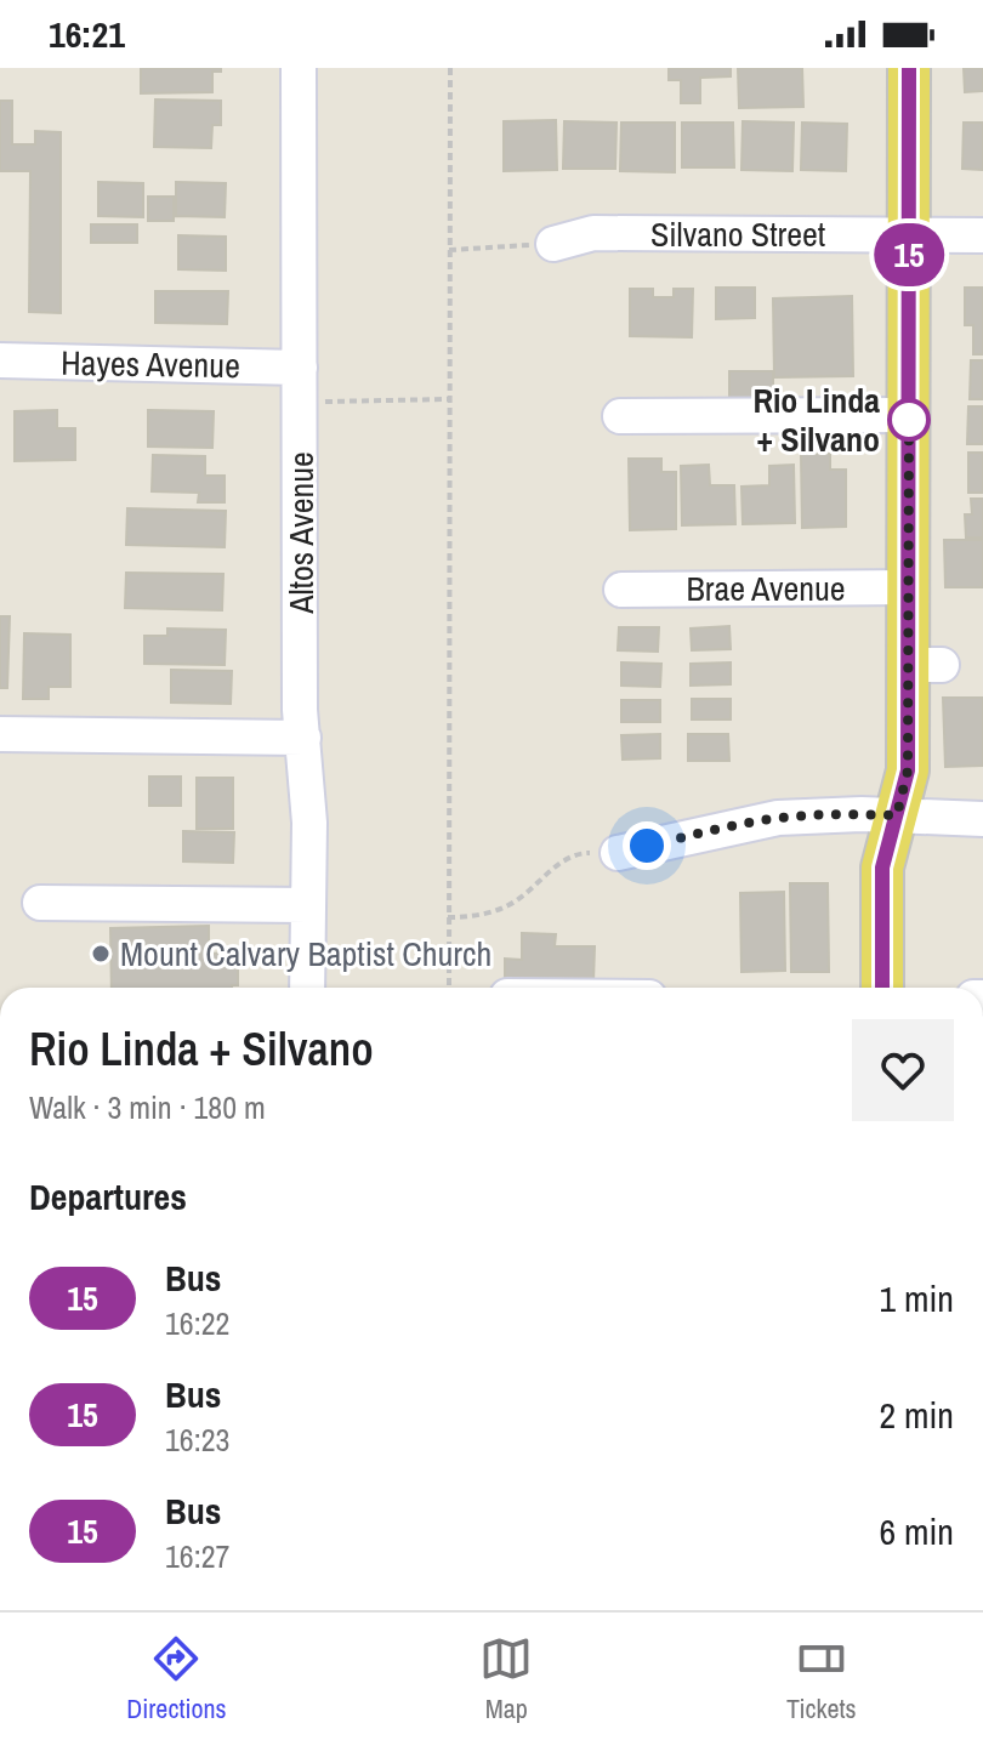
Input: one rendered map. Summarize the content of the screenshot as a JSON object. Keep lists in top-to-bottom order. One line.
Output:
{"streets":{"street":["Silvano Street","Hayes Avenue","Altos Avenue","Brae Avenue"]},"crossings":[["Hayes Avenue","Altos Avenue"]],"places":["Rio Linda + Silvano","Mount Calvary Baptist Church"],"lines":["bus line 15"],"page":{"status":"16:21","on_map":"15","heading":[["Rio Linda + Silvano","Walk · 3 min · 180 m"],"Departures"],"list":[{"mark":"15","name":"Bus","note":"16:22","value":"1 min"},{"mark":"15","name":"Bus","note":"16:23","value":"2 min"},{"mark":"15","name":"Bus","note":"16:27","value":"6 min"}],"tabs":["Directions","Map","Tickets"]}}
